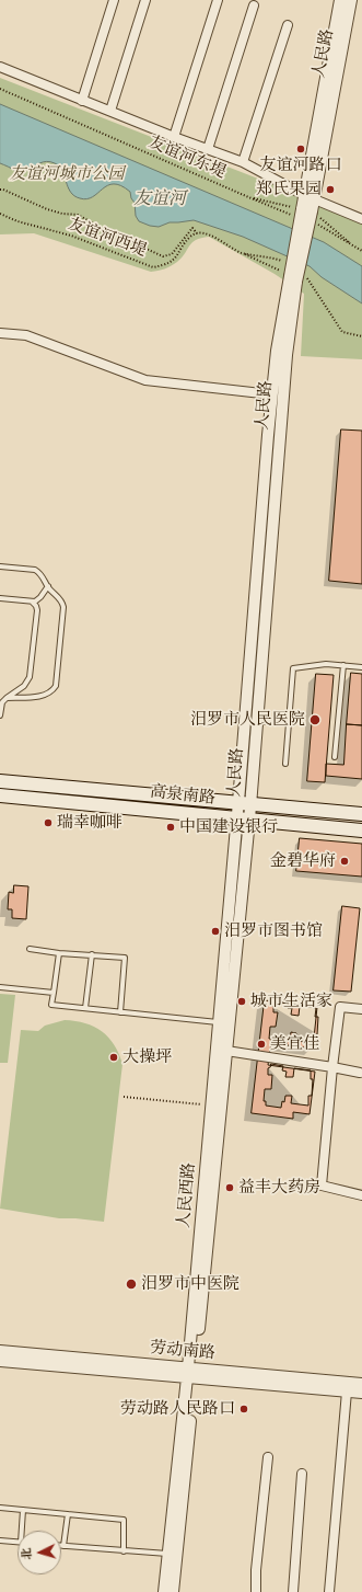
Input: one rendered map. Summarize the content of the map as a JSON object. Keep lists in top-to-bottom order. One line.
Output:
{"streets":{"main road":["高泉南路"],"street":["人民路","人民西路","劳动南路"],"path":["友谊河东堤","友谊河西堤"]},"crossings":[["人民路","友谊河东堤"],["人民路","高泉南路"],["人民路","人民西路"],["高泉南路","人民西路"],["人民西路","劳动南路"]],"water":["友谊河"],"parks":["友谊河城市公园"],"places":["友谊河路口","郑氏果园","汨罗市人民医院","瑞幸咖啡","中国建设银行","金碧华府","汨罗市图书馆","城市生活家","美宜佳","大操坪","益丰大药房","汨罗市中医院","劳动路人民路口"],"north":"left"}
